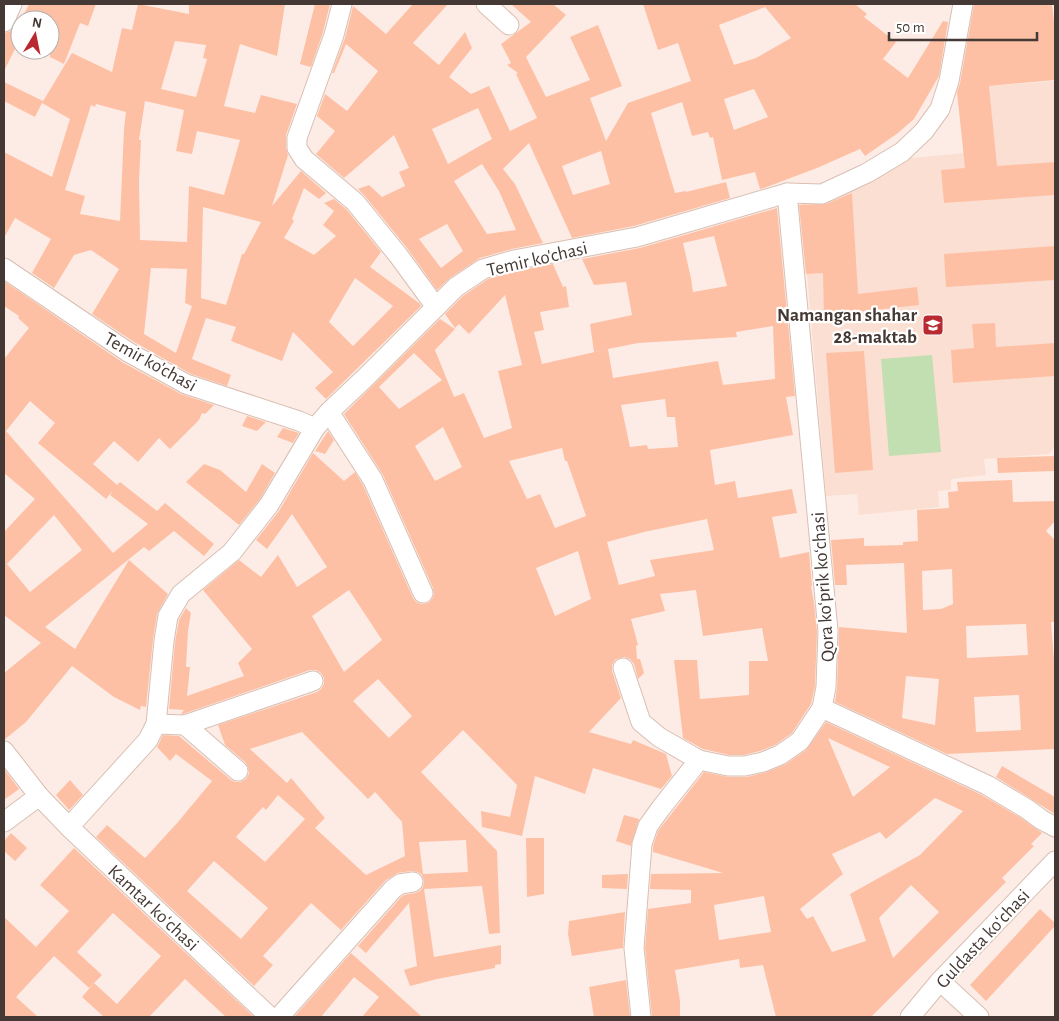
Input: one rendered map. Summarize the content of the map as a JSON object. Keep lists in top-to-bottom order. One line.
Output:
{"streets":{"street":["Temir ko'chasi","Qora koʻprik koʻchasi","Kamtar koʻchasi","Guldasta koʻchasi"]},"crossings":[["Temir ko'chasi","Qora koʻprik koʻchasi"]],"places":{"school or university":["Namangan shahar 28-maktab"]},"scale_bar":"50 m","north":"top"}
